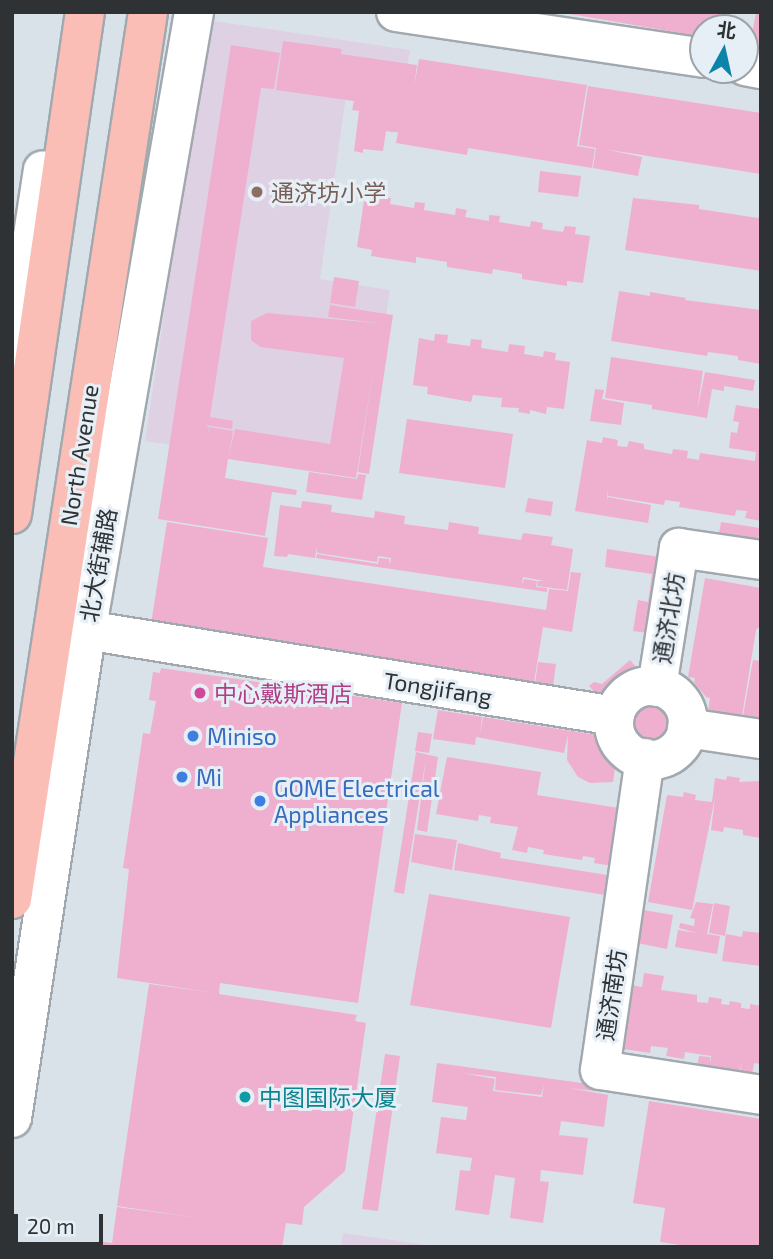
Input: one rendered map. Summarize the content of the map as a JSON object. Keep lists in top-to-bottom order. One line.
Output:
{"streets":{"main road":["North Avenue"],"street":["北大街辅路","通济北坊","Tongjifang","通济南坊"]},"crossings":[["North Avenue","北大街辅路"],["North Avenue","Tongjifang"],["北大街辅路","Tongjifang"],["通济北坊","Tongjifang"],["通济北坊","通济南坊"],["Tongjifang","通济南坊"]],"places":["通济坊小学","中心戴斯酒店","Miniso","Mi","GOME Electrical Appliances","中图国际大厦"],"scale_bar":"20 m","north":"top"}
